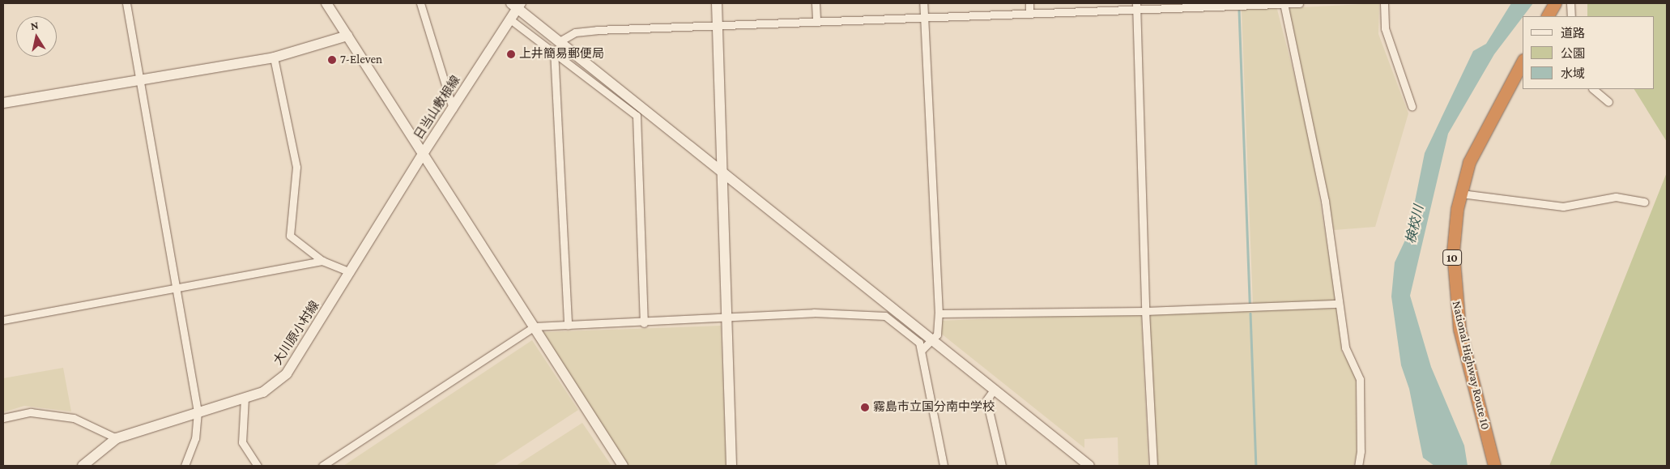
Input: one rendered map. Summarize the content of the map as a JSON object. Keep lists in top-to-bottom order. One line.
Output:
{"streets":{"highway":["10","National Highway Route 10"],"main road":["日当山敷根線","大川原小村線"]},"crossings":[["日当山敷根線","大川原小村線"]],"water":["検校川"],"places":["上井簡易郵便局","7-Eleven","霧島市立国分南中学校"],"legend":["道路","公園","水域"],"north":"top"}
